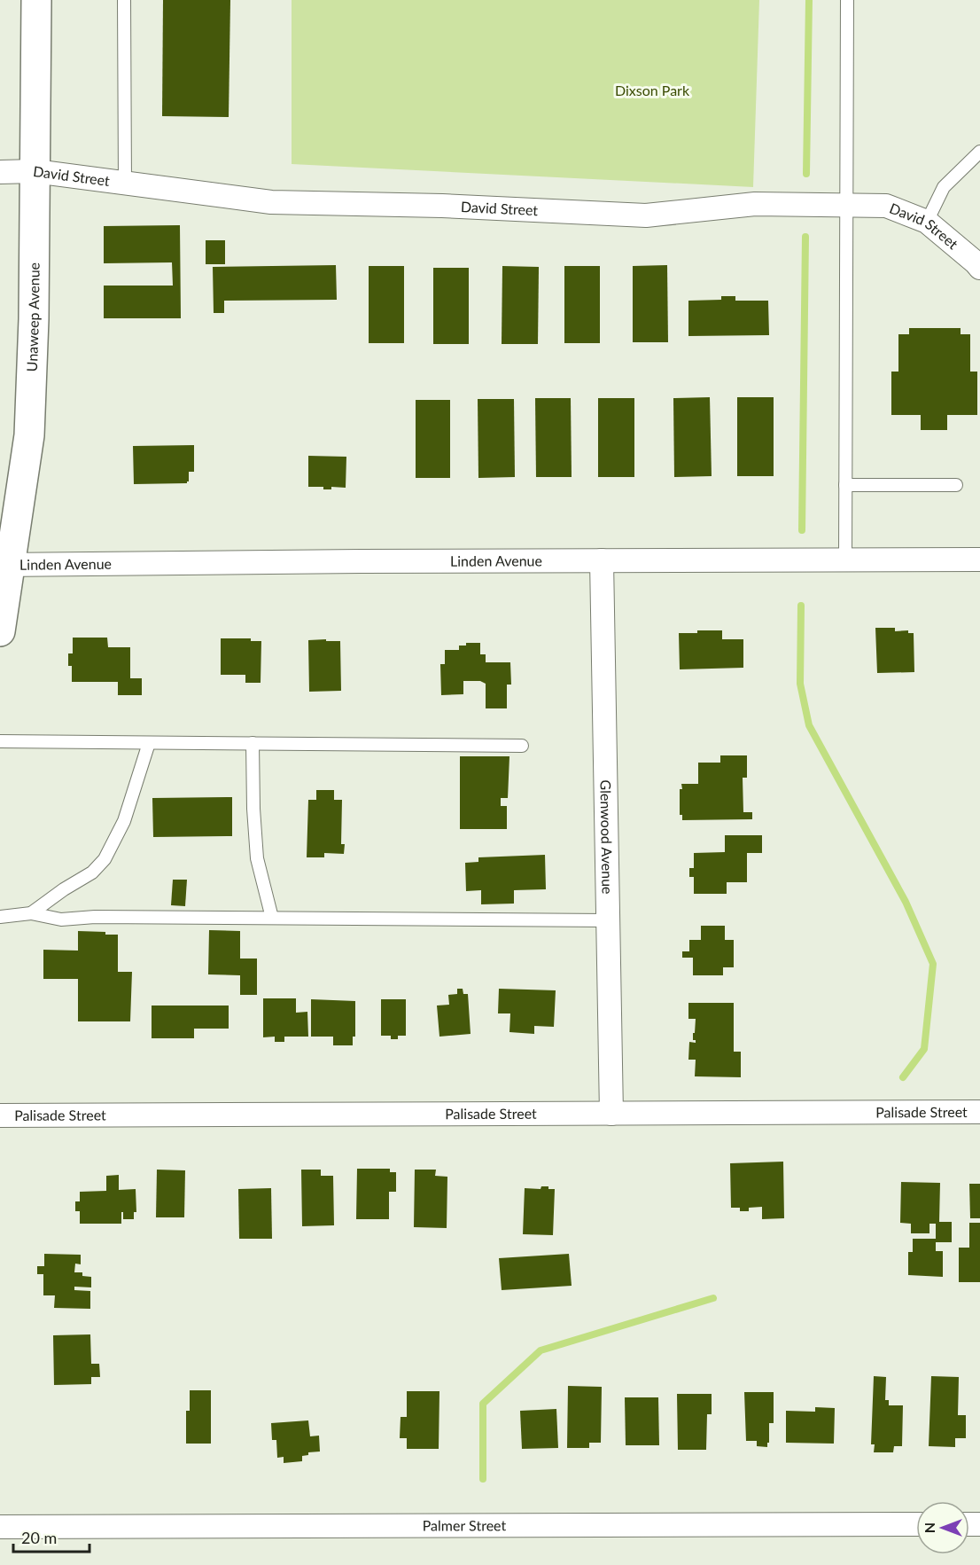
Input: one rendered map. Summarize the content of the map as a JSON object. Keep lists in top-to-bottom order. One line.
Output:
{"streets":{"main road":["Unaweep Avenue"],"street":["David Street","Linden Avenue","Glenwood Avenue","Palisade Street","Palmer Street"]},"crossings":[["David Street","Unaweep Avenue"],["Unaweep Avenue","Linden Avenue"],["Linden Avenue","Glenwood Avenue"],["Glenwood Avenue","Palisade Street"]],"parks":["Dixson Park"],"scale_bar":"20 m","north":"left"}
